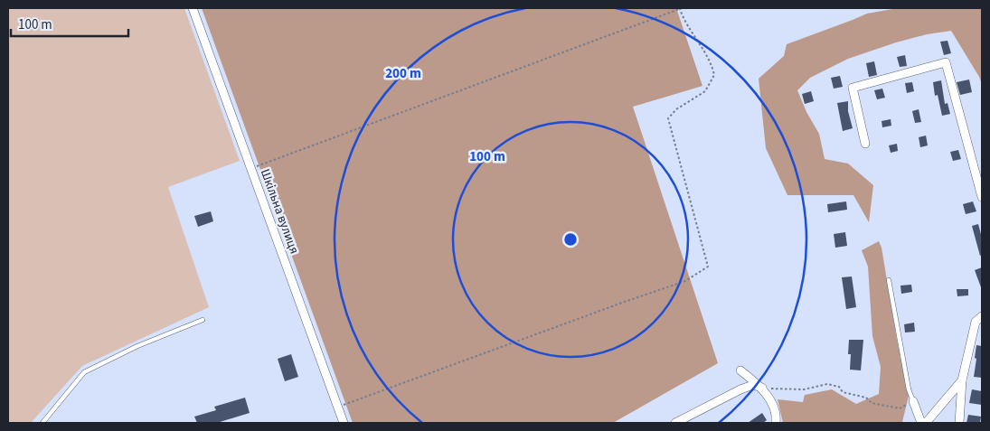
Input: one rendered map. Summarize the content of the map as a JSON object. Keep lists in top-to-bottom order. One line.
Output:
{"streets":{"street":["Шкільна вулиця"]},"scale_bar":"100 m","rings":["200 m","100 m"]}
